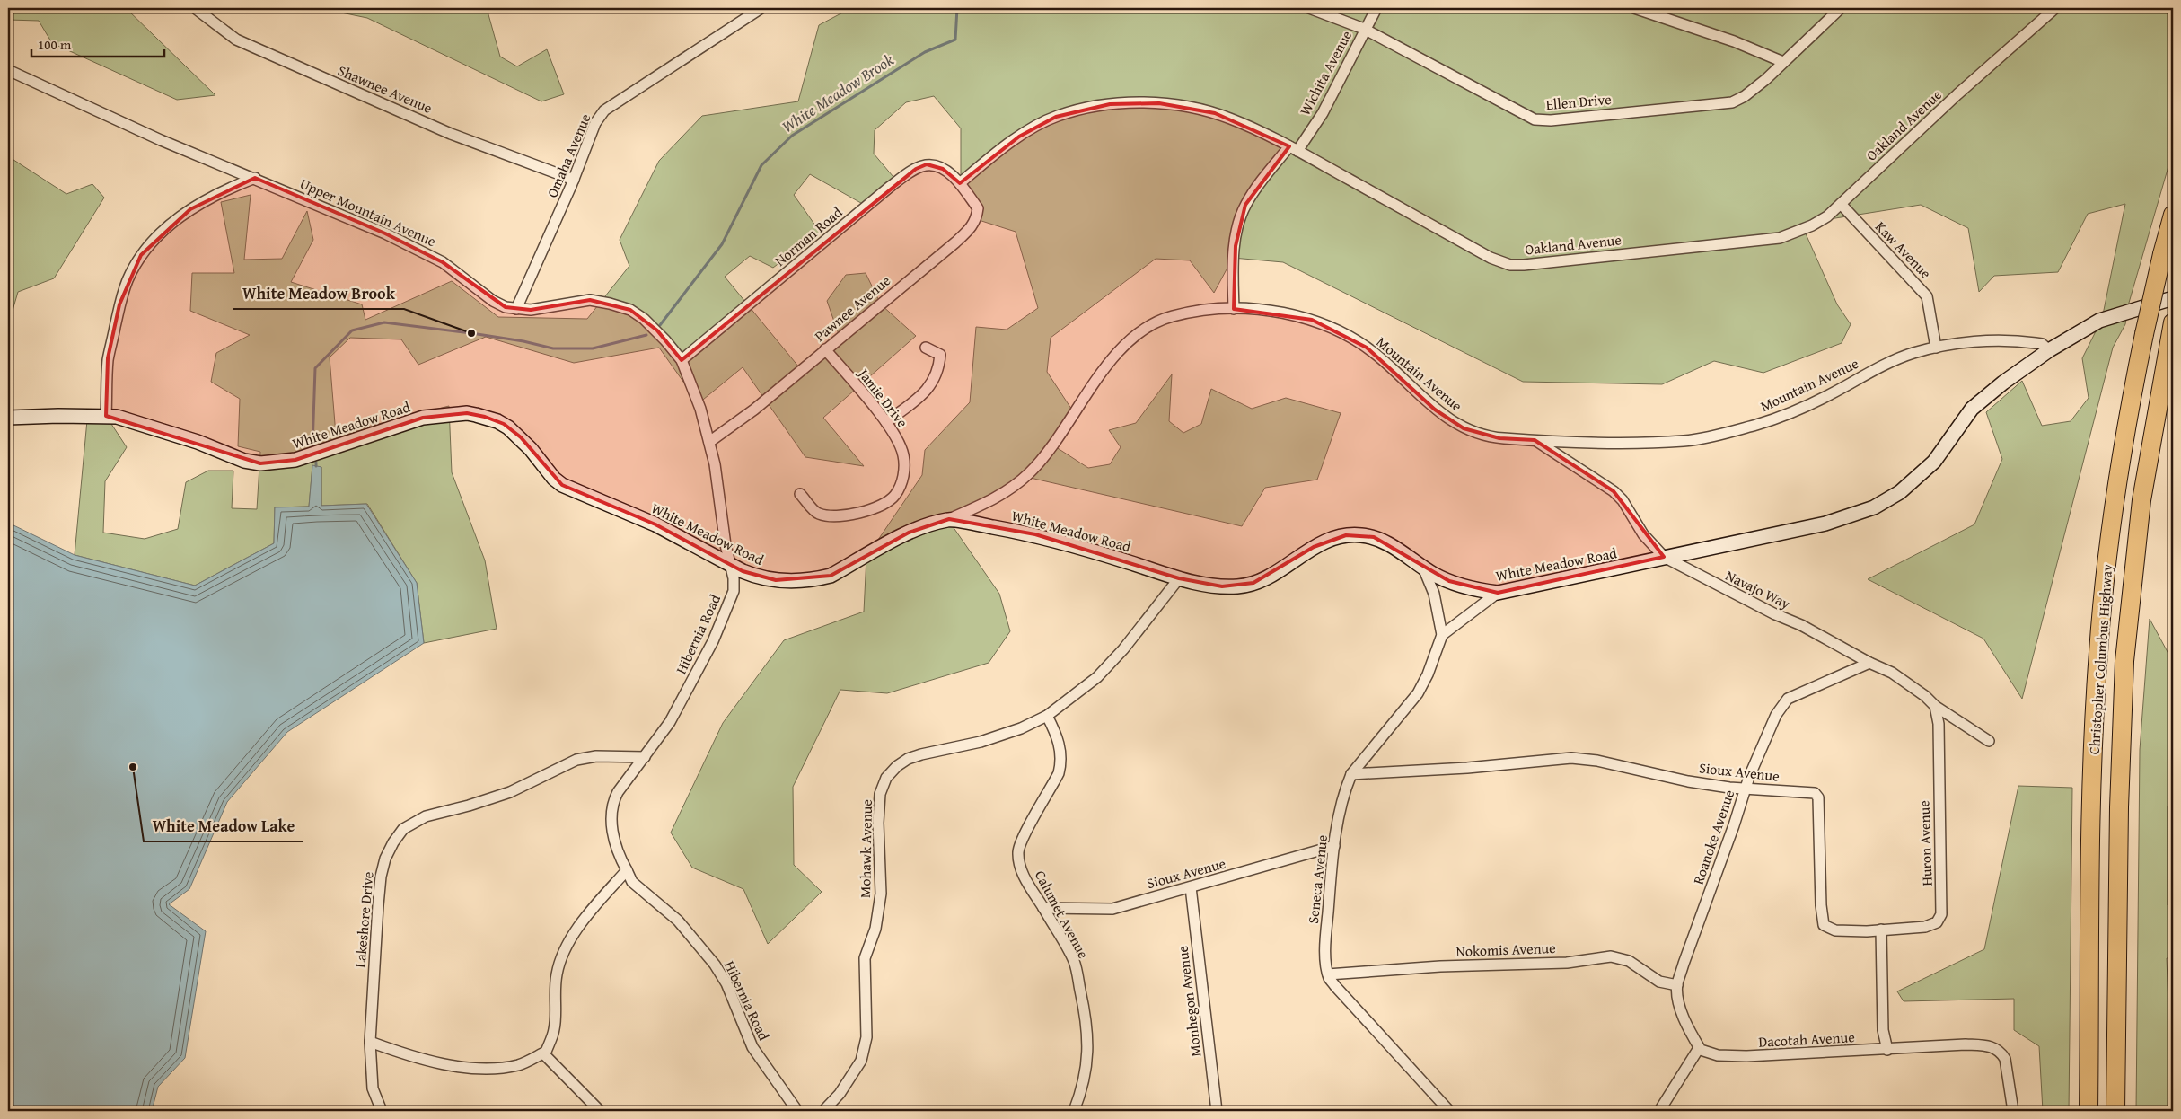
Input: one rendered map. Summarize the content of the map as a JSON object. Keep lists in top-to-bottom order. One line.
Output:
{"streets":{"highway":["Christopher Columbus Highway"],"street":["Wichita Avenue","Shawnee Avenue","Ellen Drive","Oakland Avenue","Omaha Avenue","Upper Mountain Avenue","Norman Road","Kaw Avenue","Pawnee Avenue","Mountain Avenue","Jamie Drive","White Meadow Road","Navajo Way","Hibernia Road","Sioux Avenue","Roanoke Avenue","Huron Avenue","Mohawk Avenue","Seneca Avenue","Calumet Avenue","Lakeshore Drive","Nokomis Avenue","Monhegon Avenue","Dacotah Avenue"]},"crossings":[["Wichita Avenue","Ellen Drive"],["Wichita Avenue","Oakland Avenue"],["Wichita Avenue","Mountain Avenue"],["Shawnee Avenue","Omaha Avenue"],["Oakland Avenue","Norman Road"],["Oakland Avenue","Kaw Avenue"],["Oakland Avenue","Pawnee Avenue"],["Omaha Avenue","Upper Mountain Avenue"],["Upper Mountain Avenue","Norman Road"],["Upper Mountain Avenue","Pawnee Avenue"],["Upper Mountain Avenue","White Meadow Road"],["Upper Mountain Avenue","Hibernia Road"],["Norman Road","Pawnee Avenue"],["Kaw Avenue","Mountain Avenue"],["Pawnee Avenue","Jamie Drive"],["Mountain Avenue","White Meadow Road"],["Mountain Avenue","Navajo Way"],["White Meadow Road","Navajo Way"],["White Meadow Road","Hibernia Road"],["White Meadow Road","Mohawk Avenue"],["White Meadow Road","Seneca Avenue"],["Navajo Way","Roanoke Avenue"],["Navajo Way","Huron Avenue"],["Hibernia Road","Lakeshore Drive"],["Sioux Avenue","Roanoke Avenue"],["Sioux Avenue","Huron Avenue"],["Sioux Avenue","Seneca Avenue"],["Sioux Avenue","Calumet Avenue"],["Sioux Avenue","Monhegon Avenue"],["Roanoke Avenue","Nokomis Avenue"],["Roanoke Avenue","Dacotah Avenue"],["Mohawk Avenue","Calumet Avenue"],["Seneca Avenue","Nokomis Avenue"]],"water":["White Meadow Brook"],"places":["White Meadow Brook","White Meadow Lake"],"scale_bar":"100 m"}
